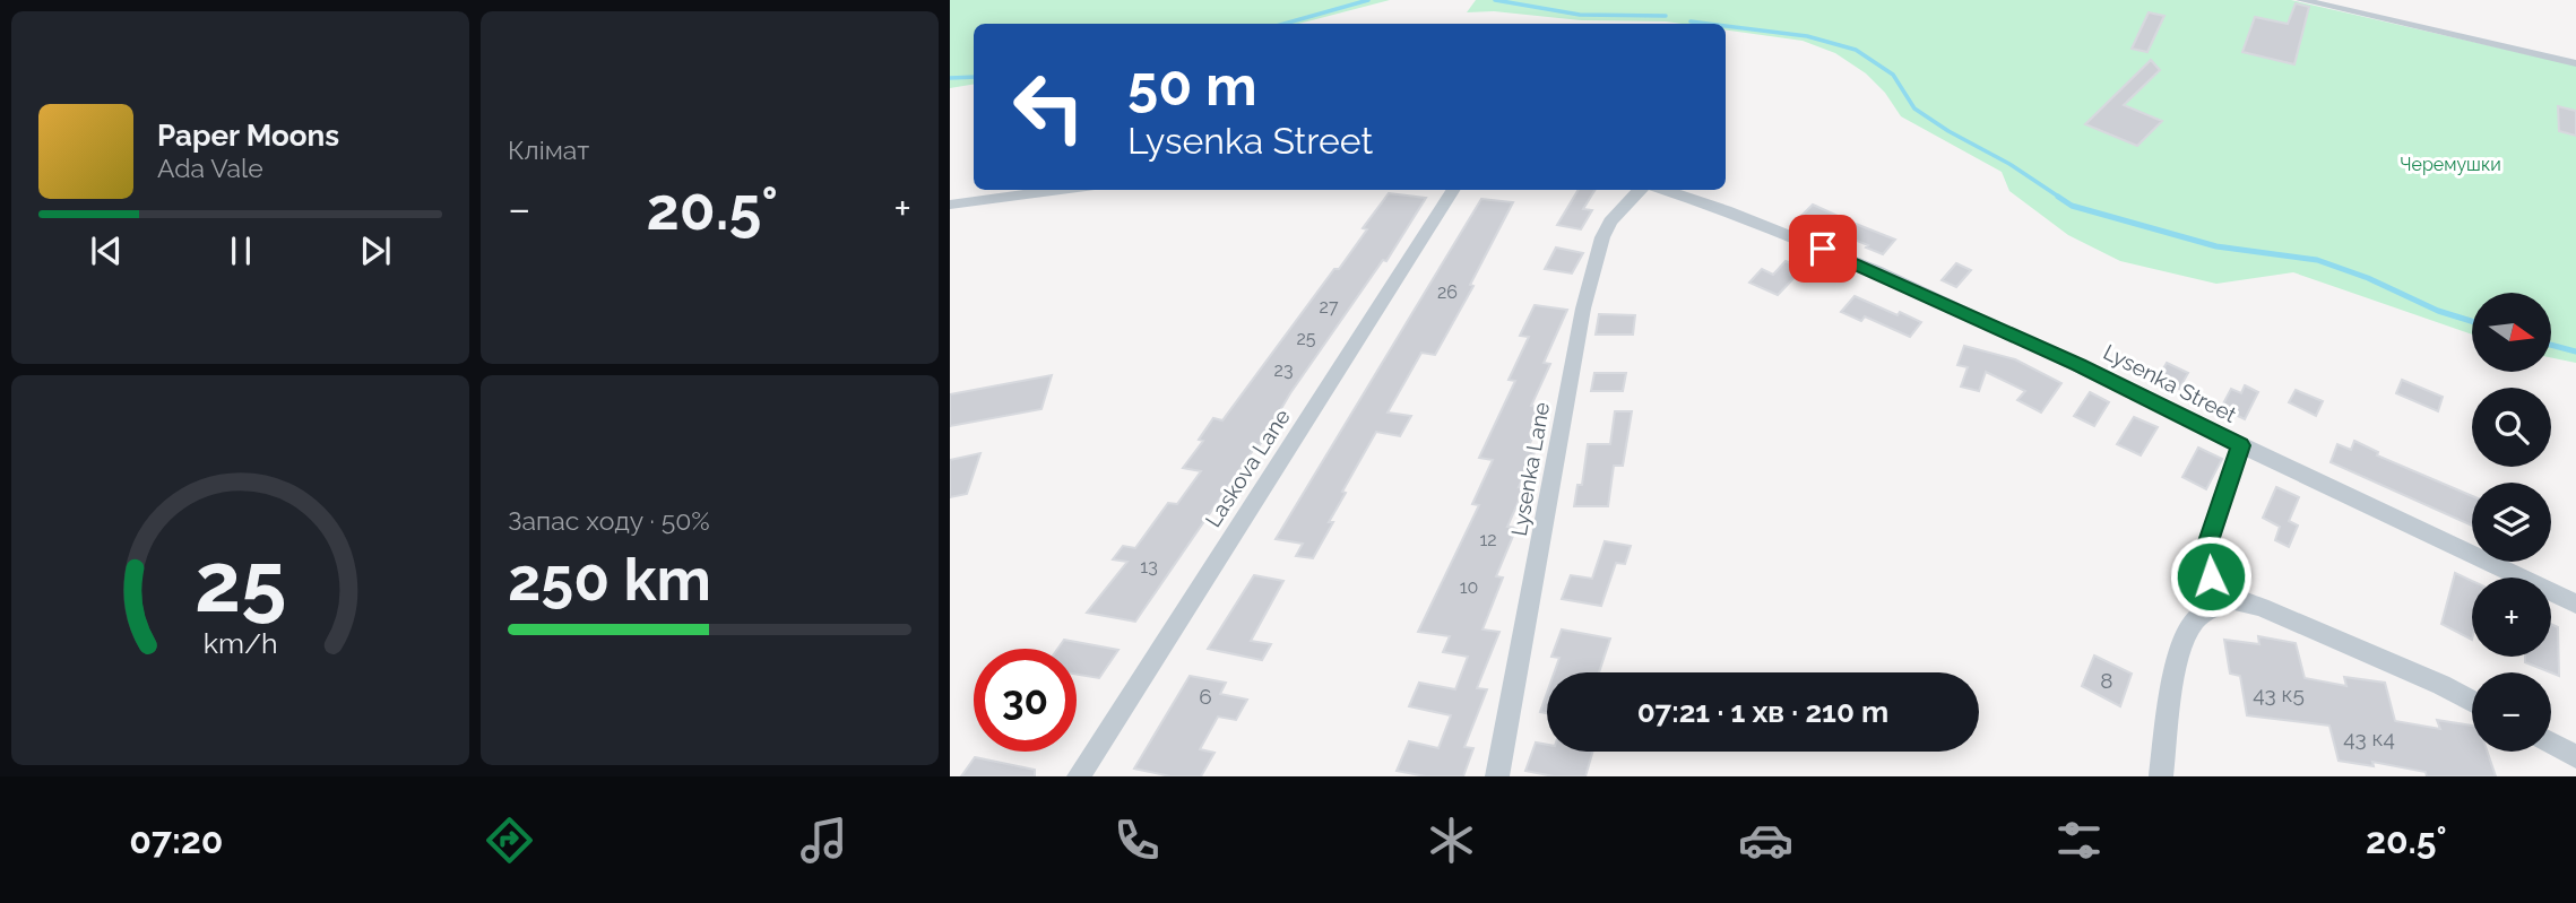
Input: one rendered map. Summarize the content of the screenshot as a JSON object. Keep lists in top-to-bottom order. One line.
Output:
{"streets":{"street":["Lysenka Street","Laskova Lane","Lysenka Lane"]},"parks":["Черемушки"],"house_numbers":["26","27","25","23","12","13","10","8","43 к5","6","43 к4"],"north":"right","page":{"tile":["Клімат",["Запас ходу · 50%","250 km"]],"turn":["50 m","Lysenka Street"],"song":["Paper Moons","Ada Vale"],"heat":["−","20.5°","+"],"map_buttons":["+","−"],"limit":"30","trip":"07:21 · 1 хв · 210 m","tabs":["07:20","20.5°"],"gauge":["25","km/h"]}}
